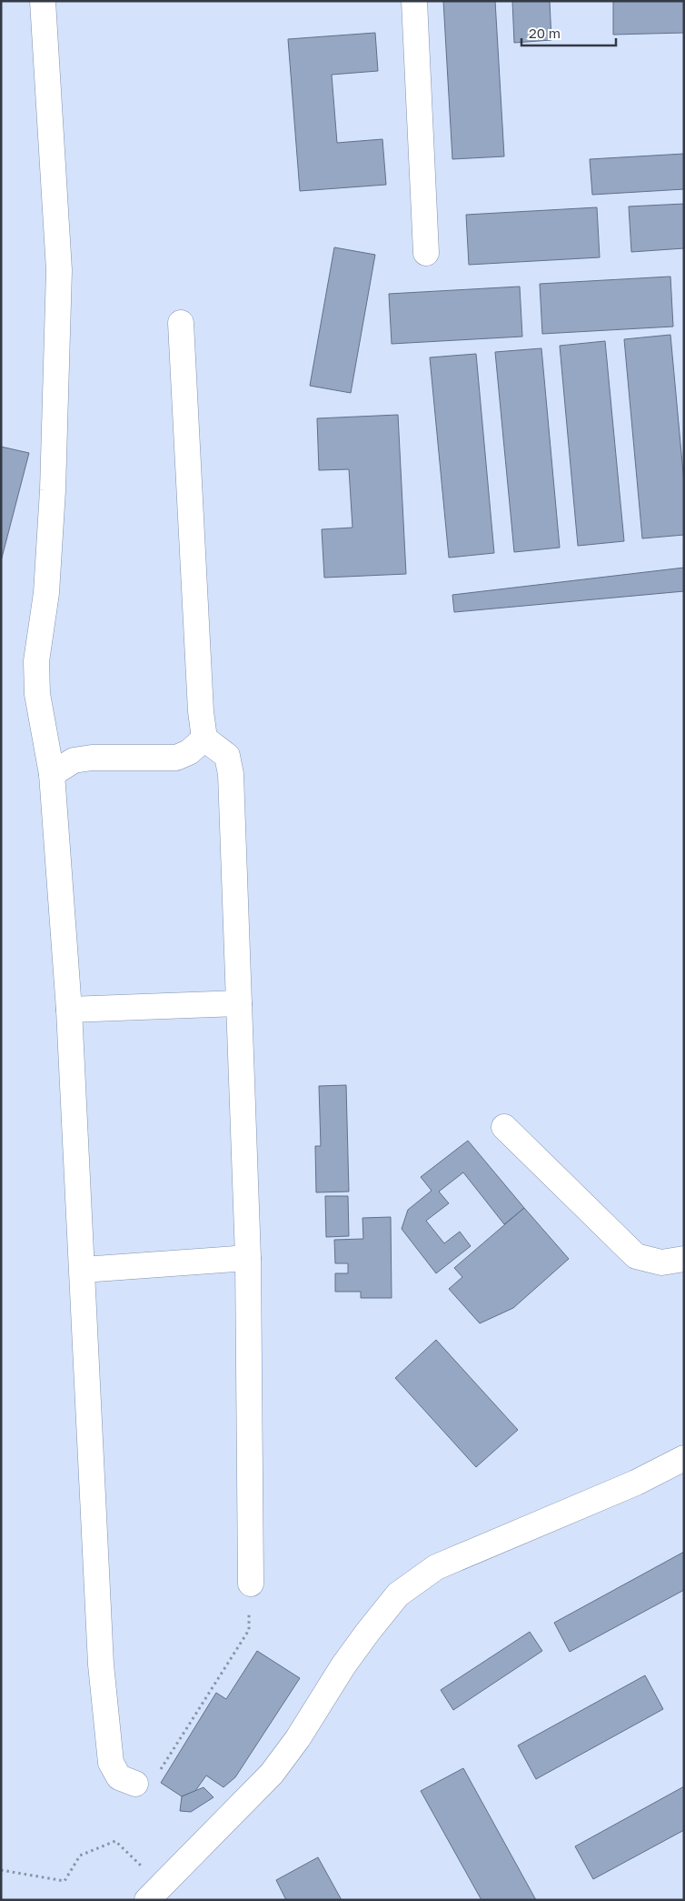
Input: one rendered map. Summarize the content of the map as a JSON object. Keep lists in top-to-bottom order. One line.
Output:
{"scale_bar":"20 m"}
